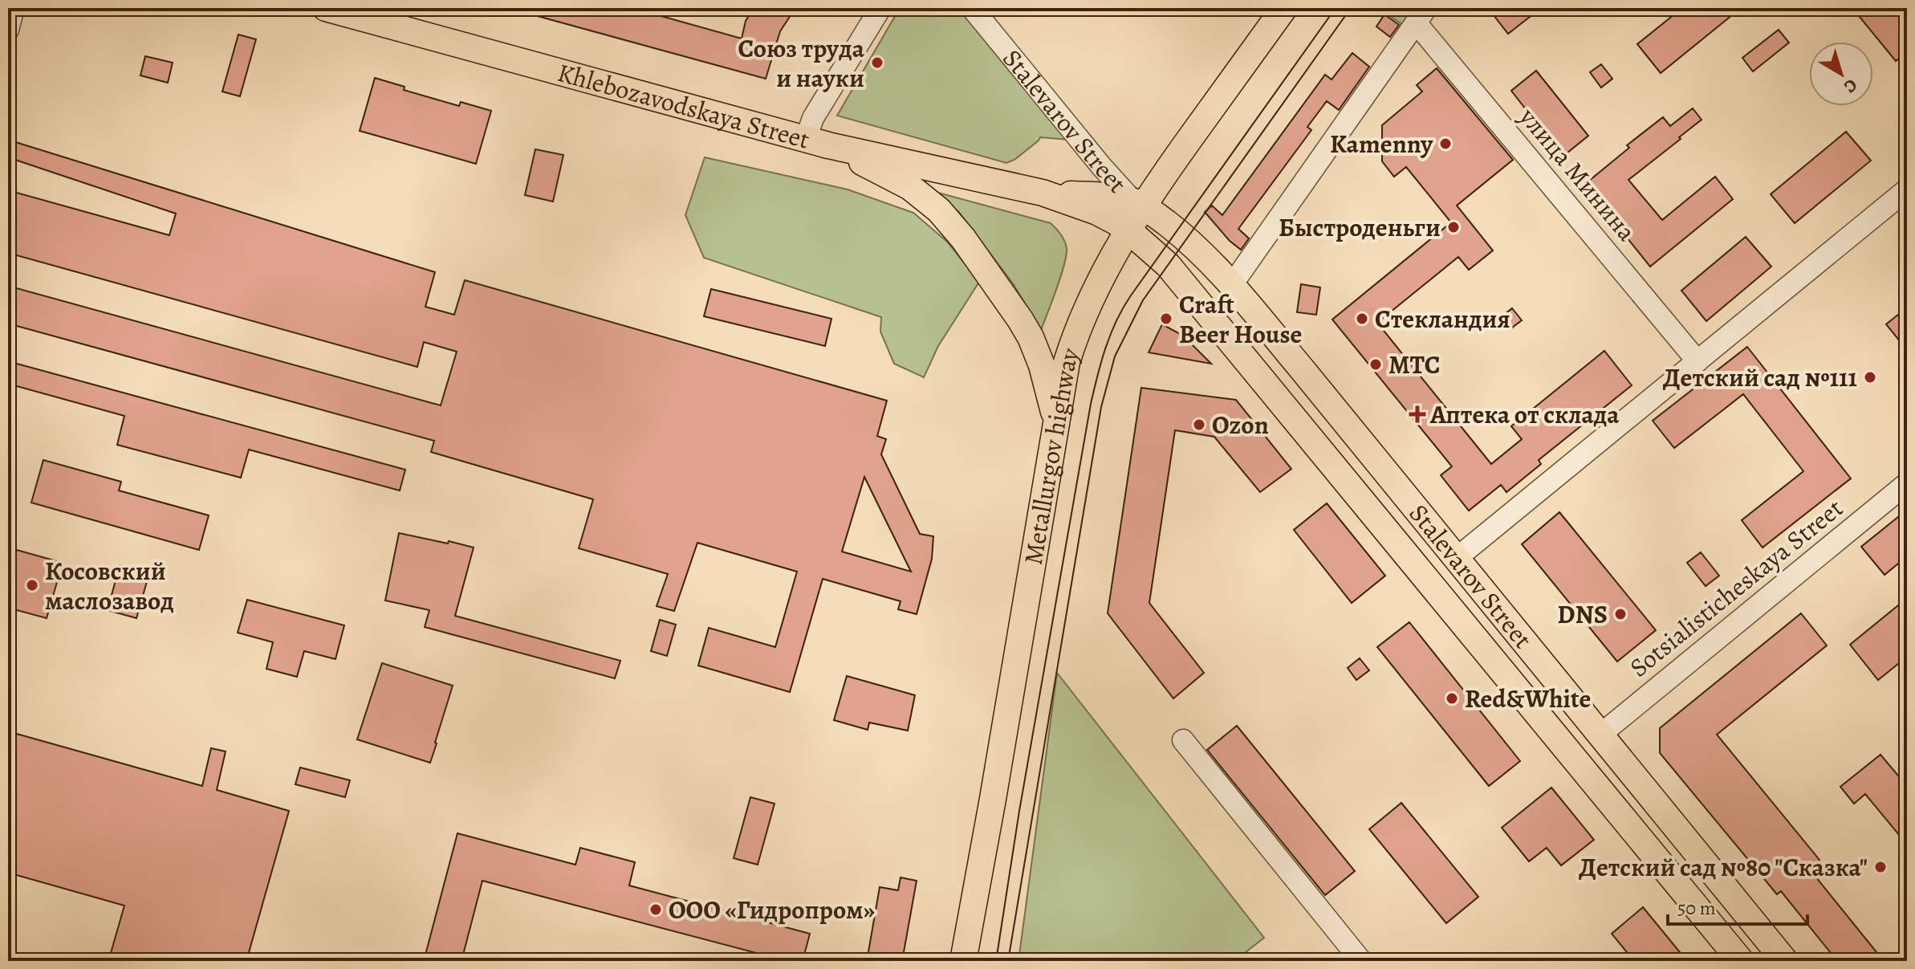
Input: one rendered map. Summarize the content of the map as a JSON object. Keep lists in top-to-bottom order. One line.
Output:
{"streets":{"main road":["Khlebozavodskaya Street","Stalevarov Street","Metallurgov highway"],"street":["улица Минина","Sotsialisticheskaya Street"]},"crossings":[["Khlebozavodskaya Street","Stalevarov Street"],["Khlebozavodskaya Street","Metallurgov highway"],["Stalevarov Street","Metallurgov highway"],["Stalevarov Street","Sotsialisticheskaya Street"]],"places":{"other":["Союз труда и науки","Kamenny","Быстроденьги","Craft Beer House","Стекландия","МТС","Детский сад №111","Ozon","Косовский маслозавод","DNS","Red&White","Детский сад №80 \"Сказка\"","ООО «Гидропром»"],"health":["Аптека от склада"]},"scale_bar":"50 m","north":"bottom right"}
